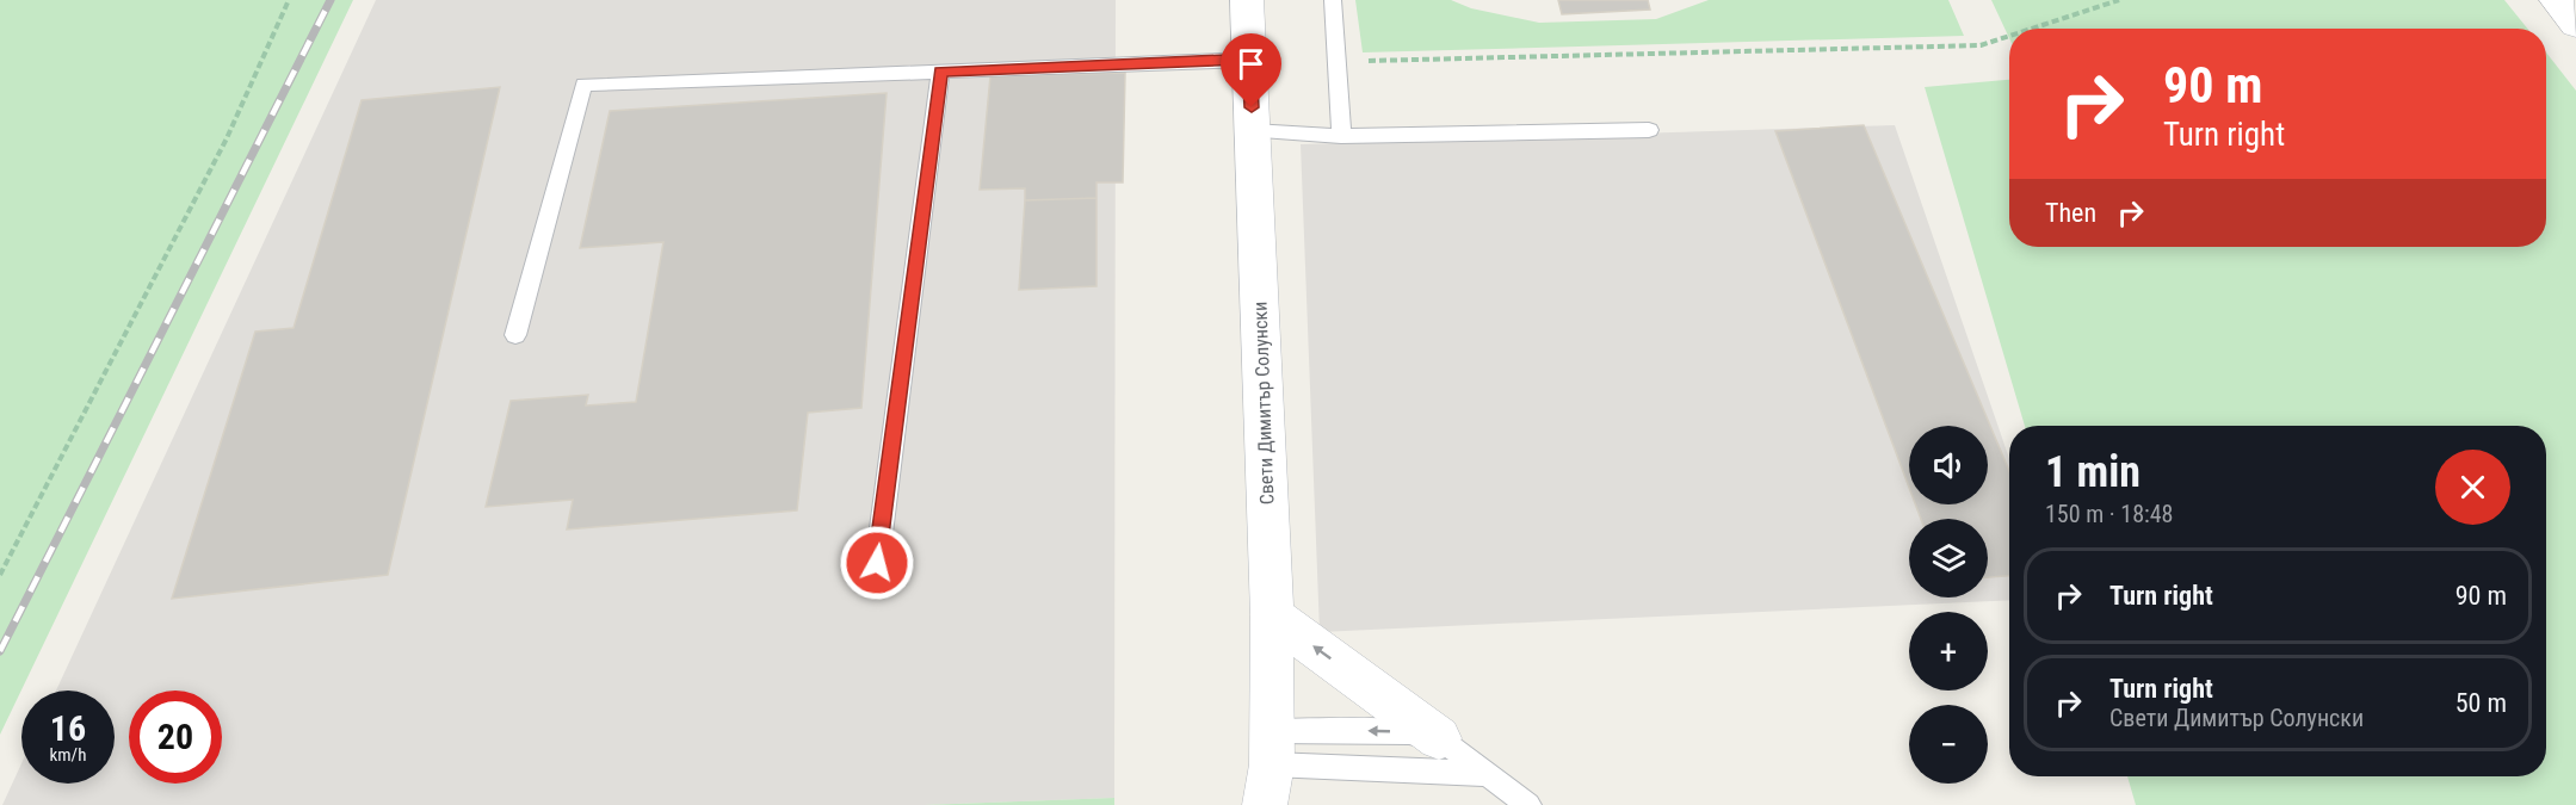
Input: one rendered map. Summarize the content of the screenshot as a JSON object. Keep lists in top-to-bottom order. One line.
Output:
{"streets":{"main road":["Свети Димитър Солунски"]},"page":{"turn":["90 m","Turn right"],"then":"Then","map_buttons":["+","−"],"heading":["1 min","150 m · 18:48"],"list":[{"name":"Turn right","value":"90 m"},{"name":"Turn right","note":"Свети Димитър Солунски","value":"50 m"}],"speed":"16 km/h","limit":"20"}}
